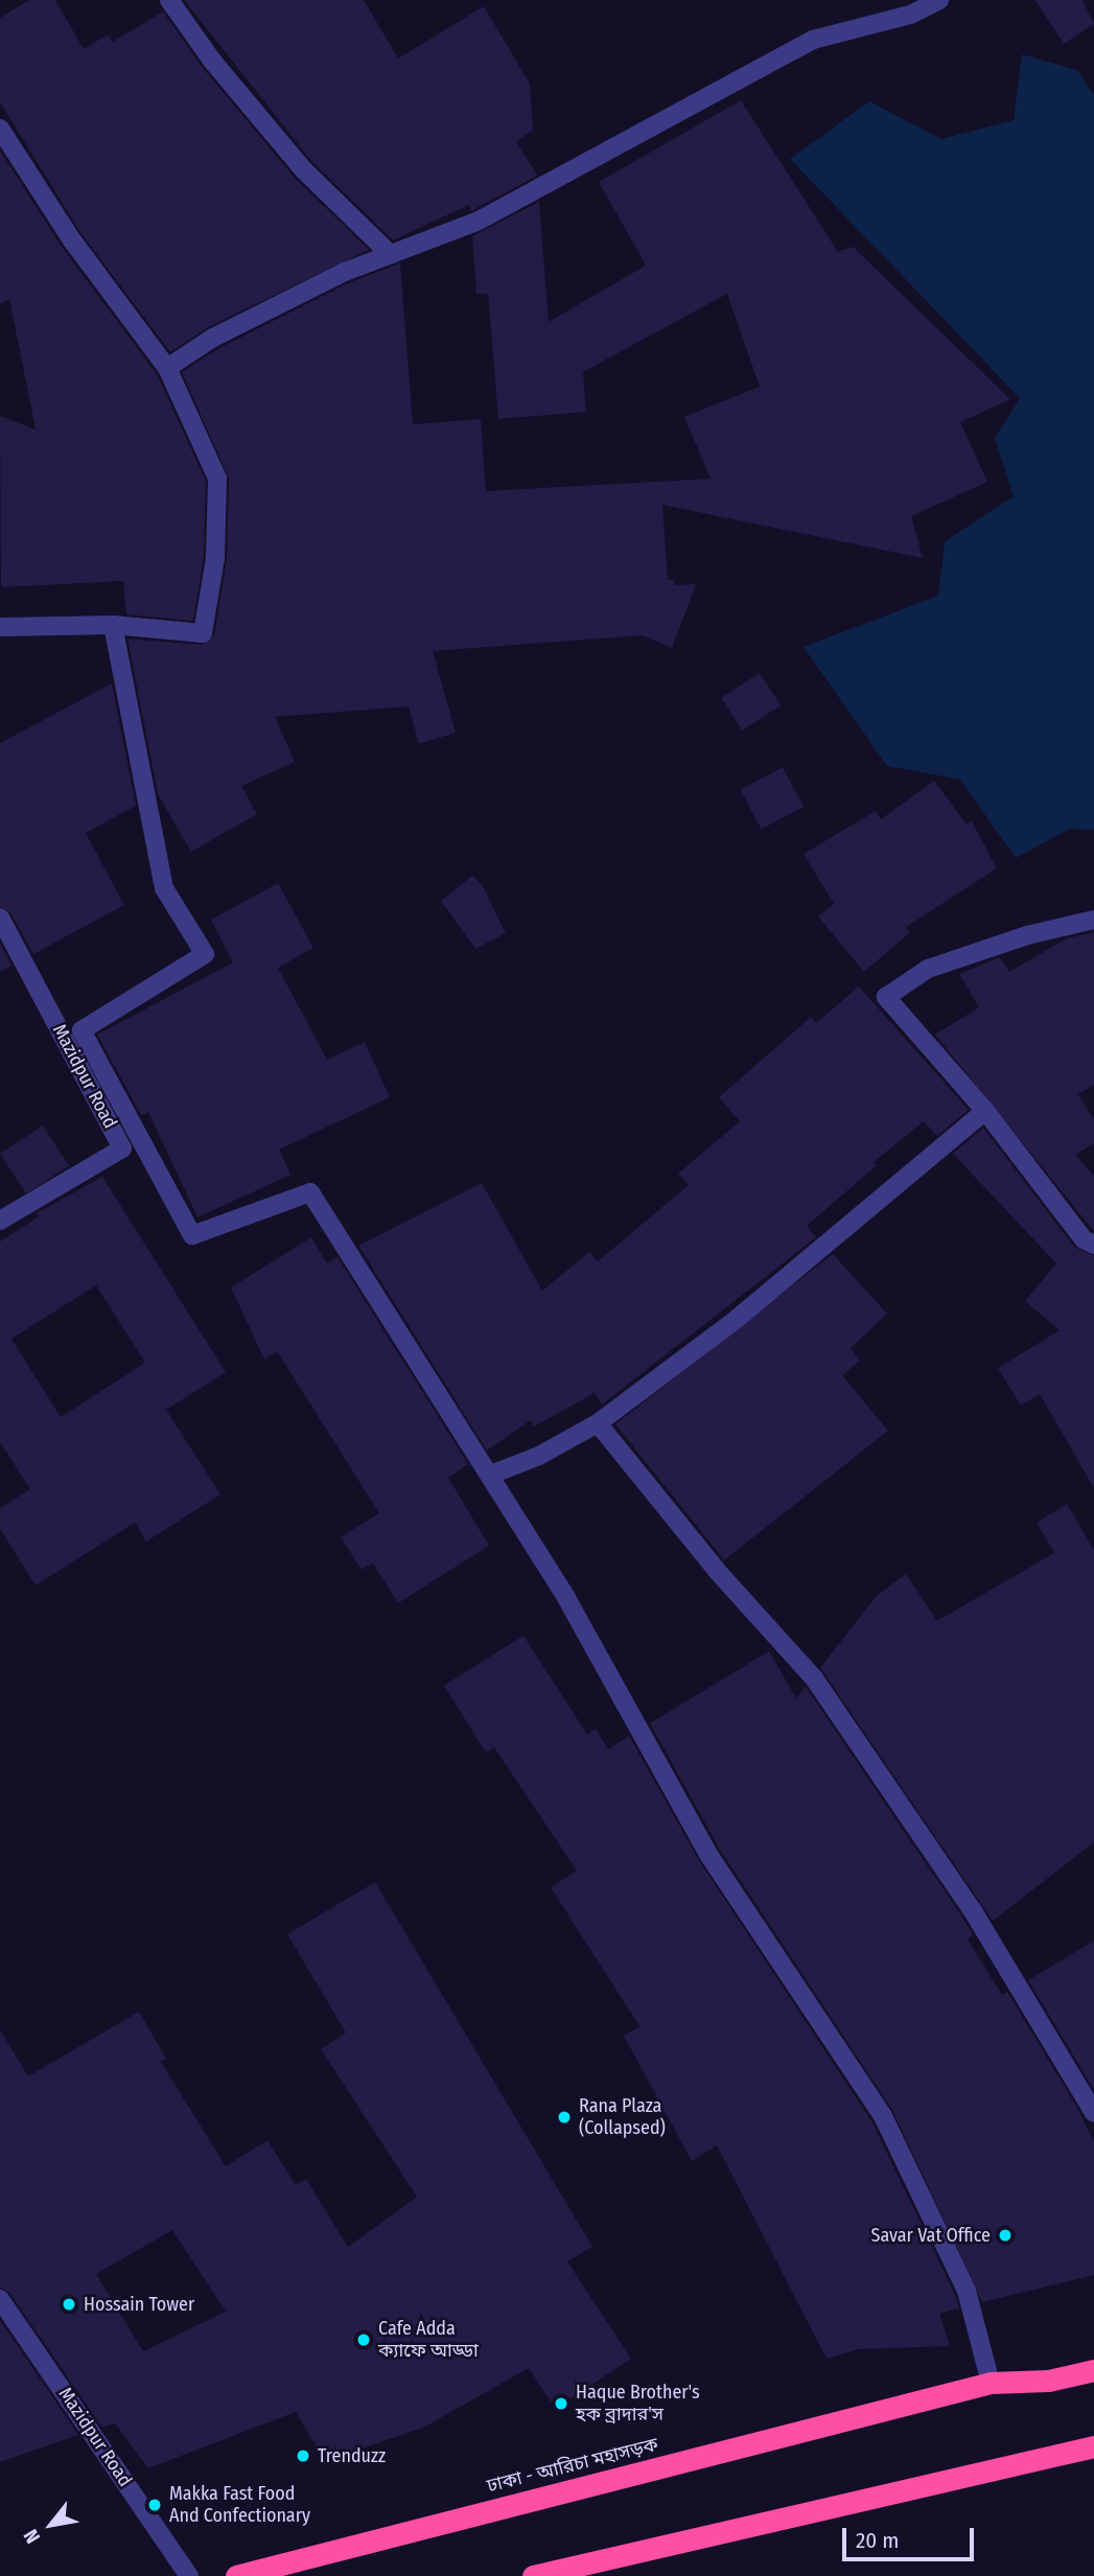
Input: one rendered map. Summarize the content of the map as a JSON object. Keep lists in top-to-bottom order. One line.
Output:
{"streets":{"highway":["ঢাকা - আরিচা মহাসড়ক"],"street":["Mazidpur Road"]},"places":["Rana Plaza (Collapsed)","Savar Vat Office","Hossain Tower","Cafe Adda ক্যাফে আড্ডা","Haque Brother's হক ব্রাদার'স","Trenduzz","Makka Fast Food And Confectionary"],"scale_bar":"20 m","north":"bottom left"}
